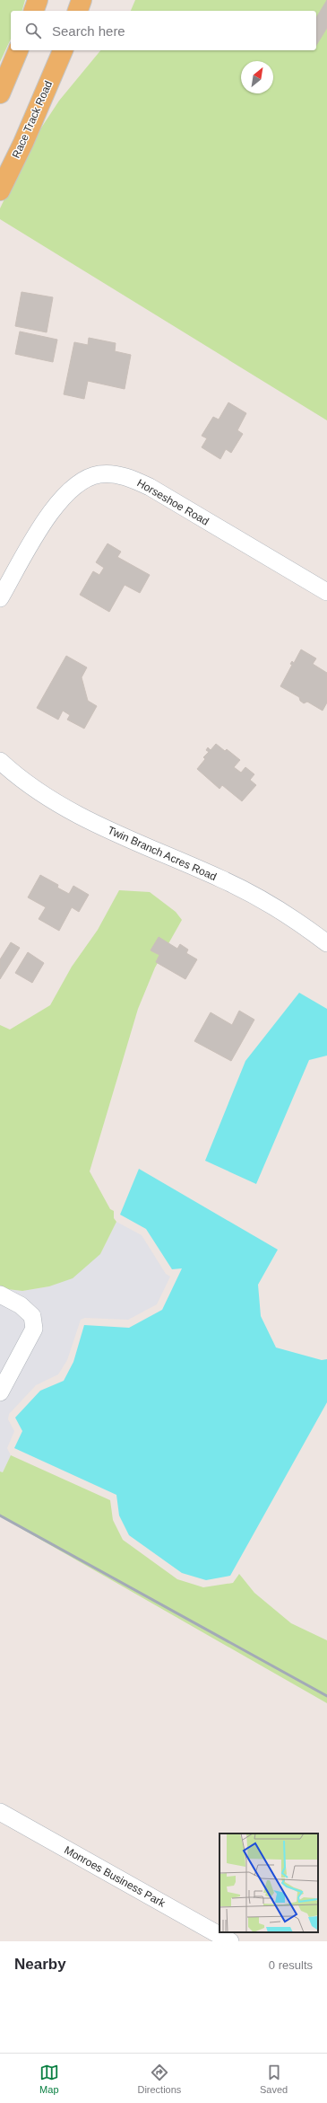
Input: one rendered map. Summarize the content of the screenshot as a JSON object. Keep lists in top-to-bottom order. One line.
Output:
{"streets":{"main road":["Race Track Road"],"street":["Horseshoe Road","Twin Branch Acres Road","Monroes Business Park"]},"north":"top right","page":{"search":"Search here","heading":["Nearby","0 results"],"nav":["Map","Directions","Saved"]}}
